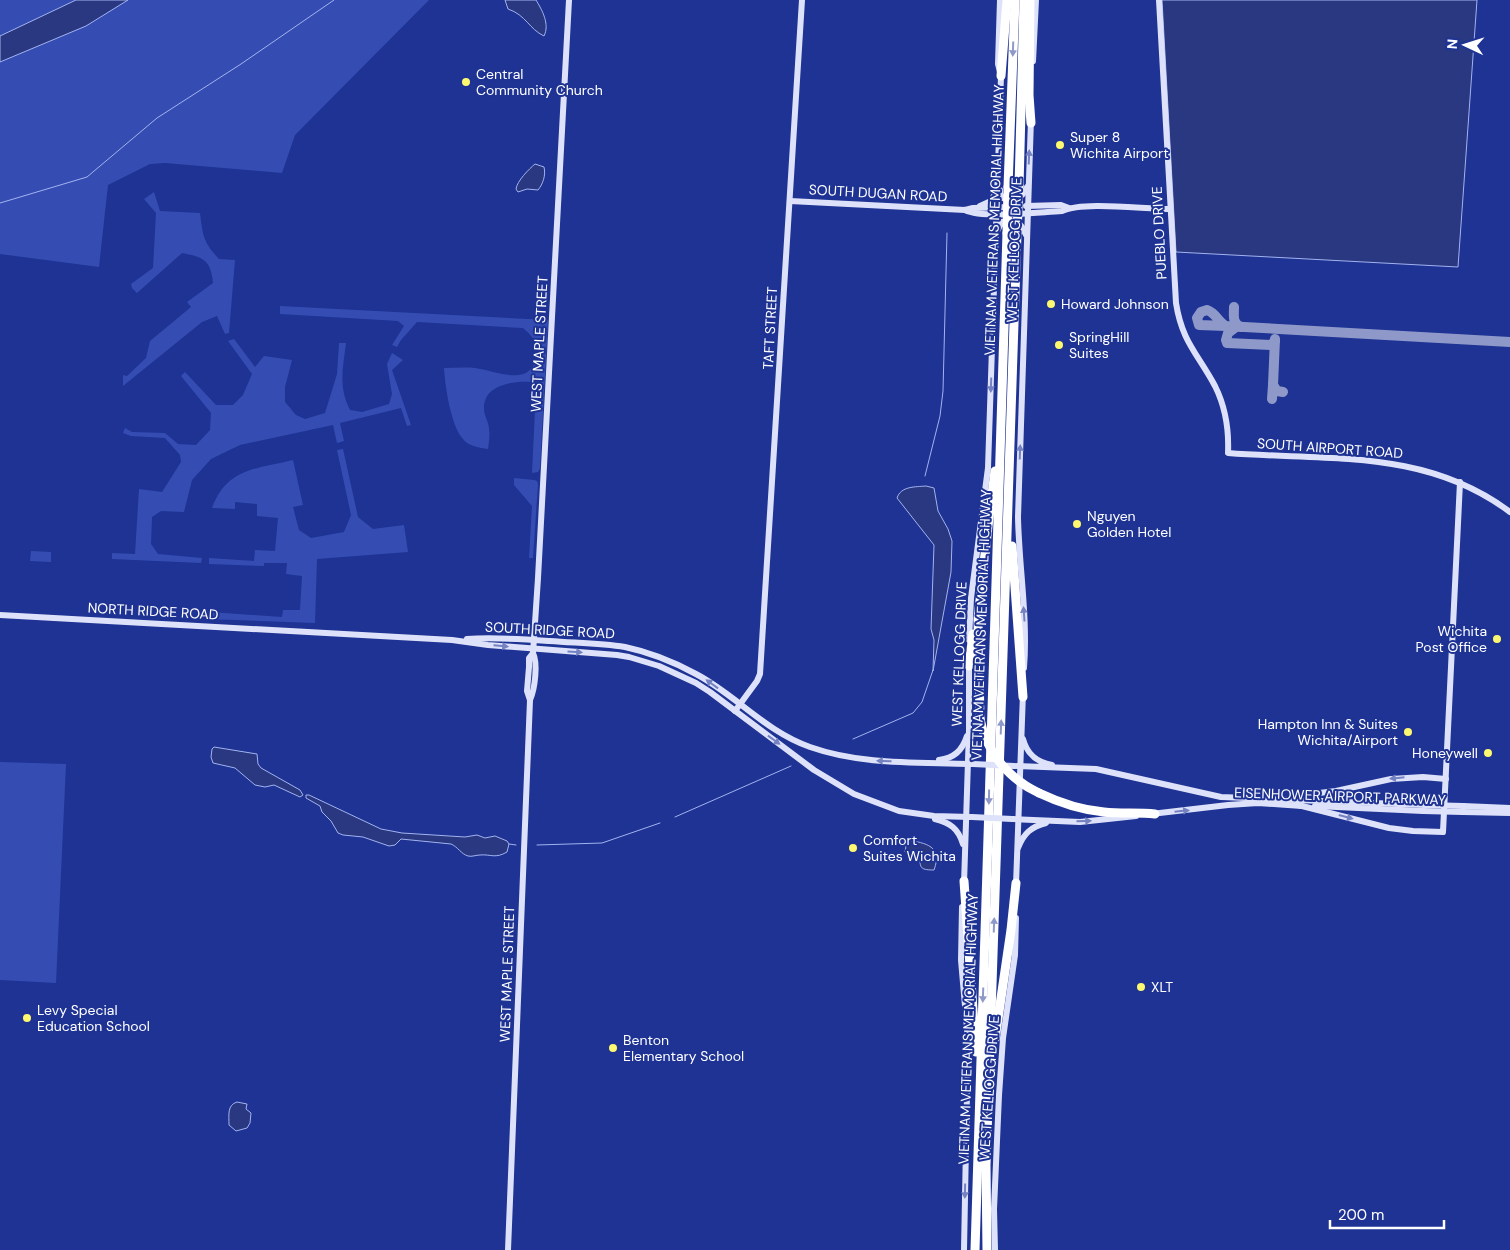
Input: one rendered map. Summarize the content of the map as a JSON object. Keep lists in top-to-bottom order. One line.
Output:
{"streets":{"highway":["VIETNAM VETERANS MEMORIAL HIGHWAY"],"main road":["SOUTH DUGAN ROAD","PUEBLO DRIVE","WEST KELLOGG DRIVE","TAFT STREET","WEST MAPLE STREET","SOUTH AIRPORT ROAD","NORTH RIDGE ROAD","SOUTH RIDGE ROAD","EISENHOWER AIRPORT PARKWAY"]},"crossings":[["SOUTH DUGAN ROAD","PUEBLO DRIVE"],["SOUTH DUGAN ROAD","WEST KELLOGG DRIVE"],["SOUTH DUGAN ROAD","TAFT STREET"],["PUEBLO DRIVE","SOUTH AIRPORT ROAD"],["WEST KELLOGG DRIVE","EISENHOWER AIRPORT PARKWAY"],["TAFT STREET","EISENHOWER AIRPORT PARKWAY"],["WEST MAPLE STREET","SOUTH RIDGE ROAD"],["NORTH RIDGE ROAD","SOUTH RIDGE ROAD"],["SOUTH RIDGE ROAD","EISENHOWER AIRPORT PARKWAY"]],"places":["Central Community Church","Super 8 Wichita Airport","Howard Johnson","SpringHill Suites","Nguyen Golden Hotel","Wichita Post Office","Hampton Inn & Suites Wichita/Airport","Honeywell","Comfort Suites Wichita","XLT","Levy Special Education School","Benton Elementary School"],"scale_bar":"200 m","north":"left"}
